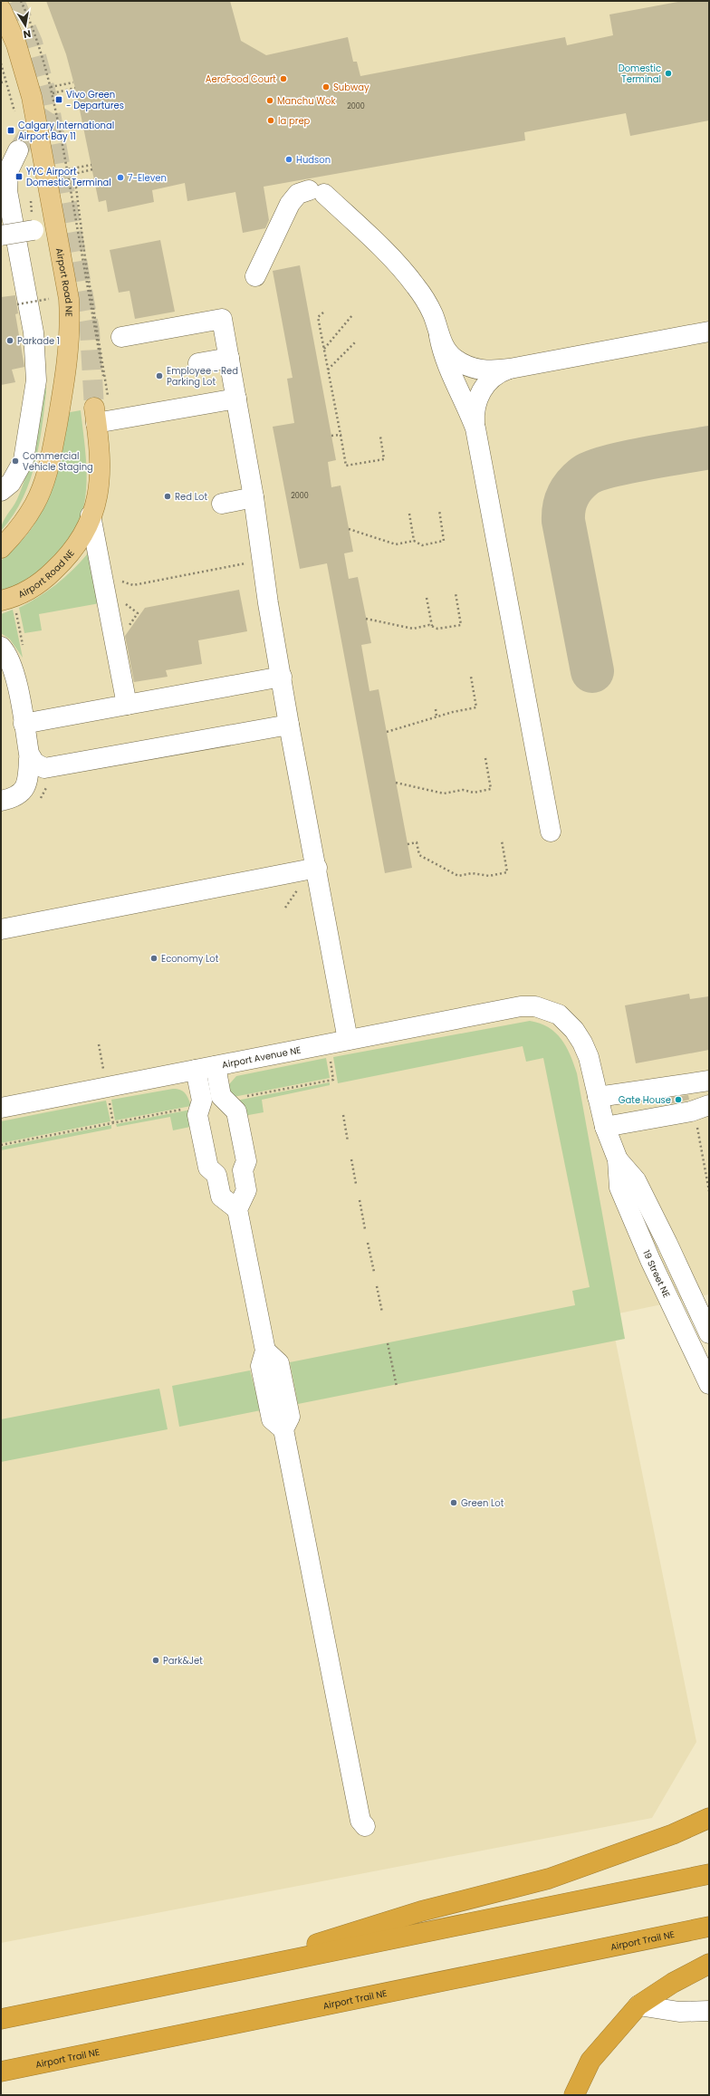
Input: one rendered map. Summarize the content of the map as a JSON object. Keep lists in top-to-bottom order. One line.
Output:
{"streets":{"highway":["Airport Trail NE"],"main road":["Airport Road NE"],"street":["Airport Avenue NE","19 Street NE"]},"crossings":[["Airport Avenue NE","19 Street NE"]],"places":{"other":["Domestic Terminal","AeroFood Court","Subway","Manchu Wok","la prep","Hudson","7-Eleven","Parkade 1","Employee - Red Parking Lot","Commercial Vehicle Staging","Red Lot","Economy Lot","Gate House","Green Lot","Park&Jet"],"transit":["Vivo Green - Departures","Calgary International Airport Bay 11","YYC Airport Domestic Terminal"]},"house_numbers":["2000","2000"],"north":"bottom"}
